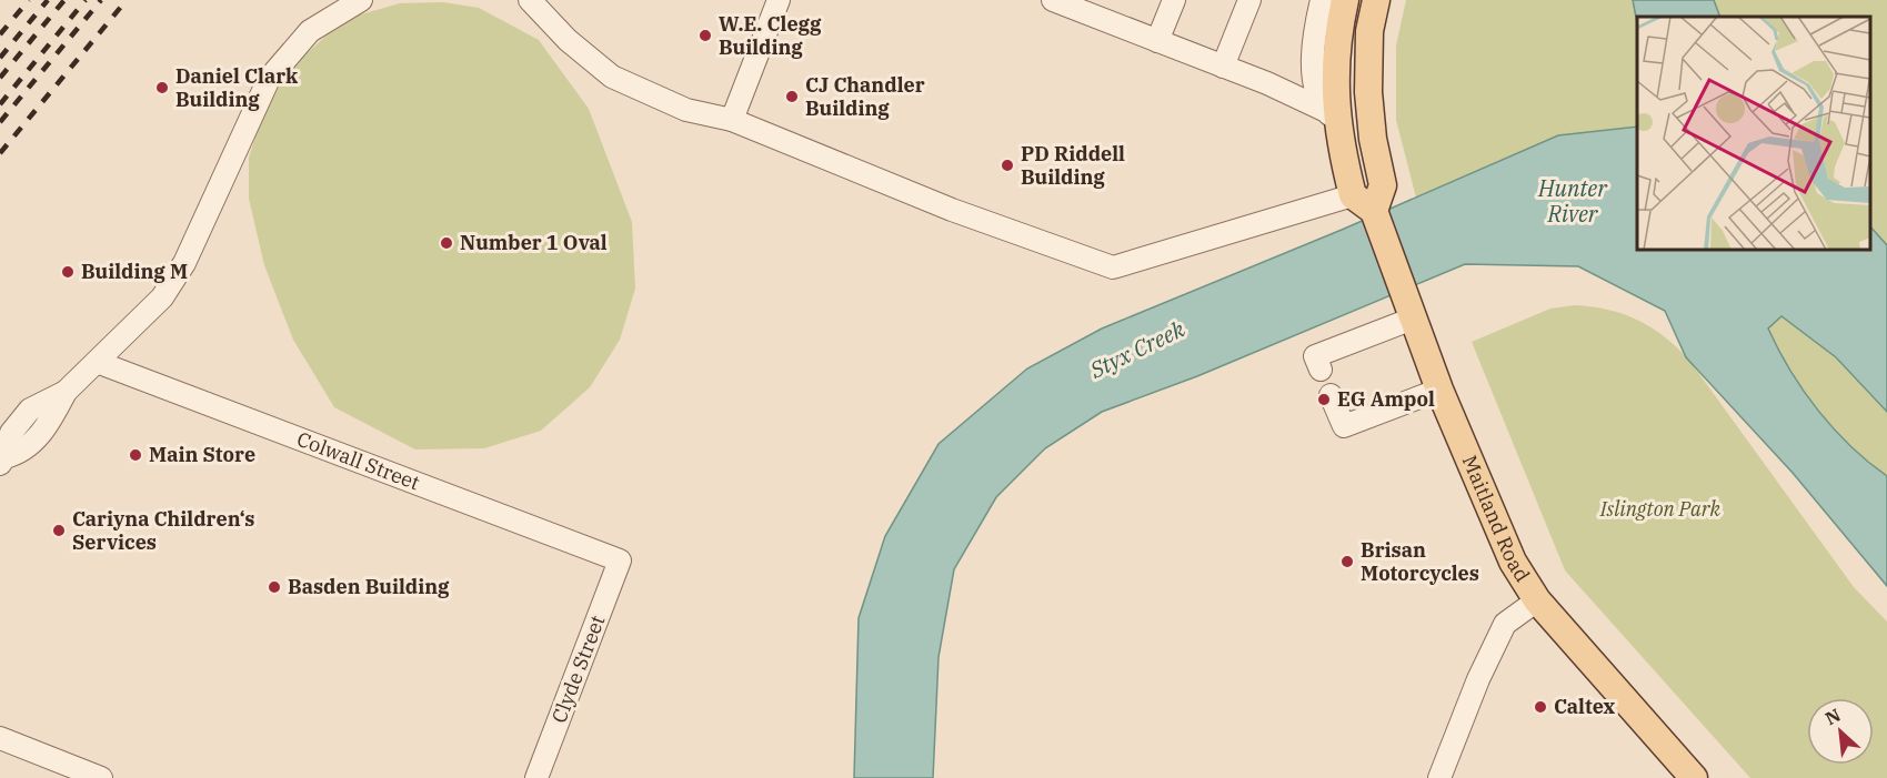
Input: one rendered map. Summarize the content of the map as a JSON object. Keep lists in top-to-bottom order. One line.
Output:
{"streets":{"main road":["Maitland Road"],"street":["Colwall Street","Clyde Street"]},"crossings":[["Colwall Street","Clyde Street"]],"water":["Hunter River","Styx Creek"],"parks":["Islington Park"],"places":["W.E. Clegg Building","Daniel Clark Building","CJ Chandler Building","PD Riddell Building","Number 1 Oval","Building M","EG Ampol","Main Store","Cariyna Children‘s Services","Brisan Motorcycles","Basden Building","Caltex"],"north":"top left"}
